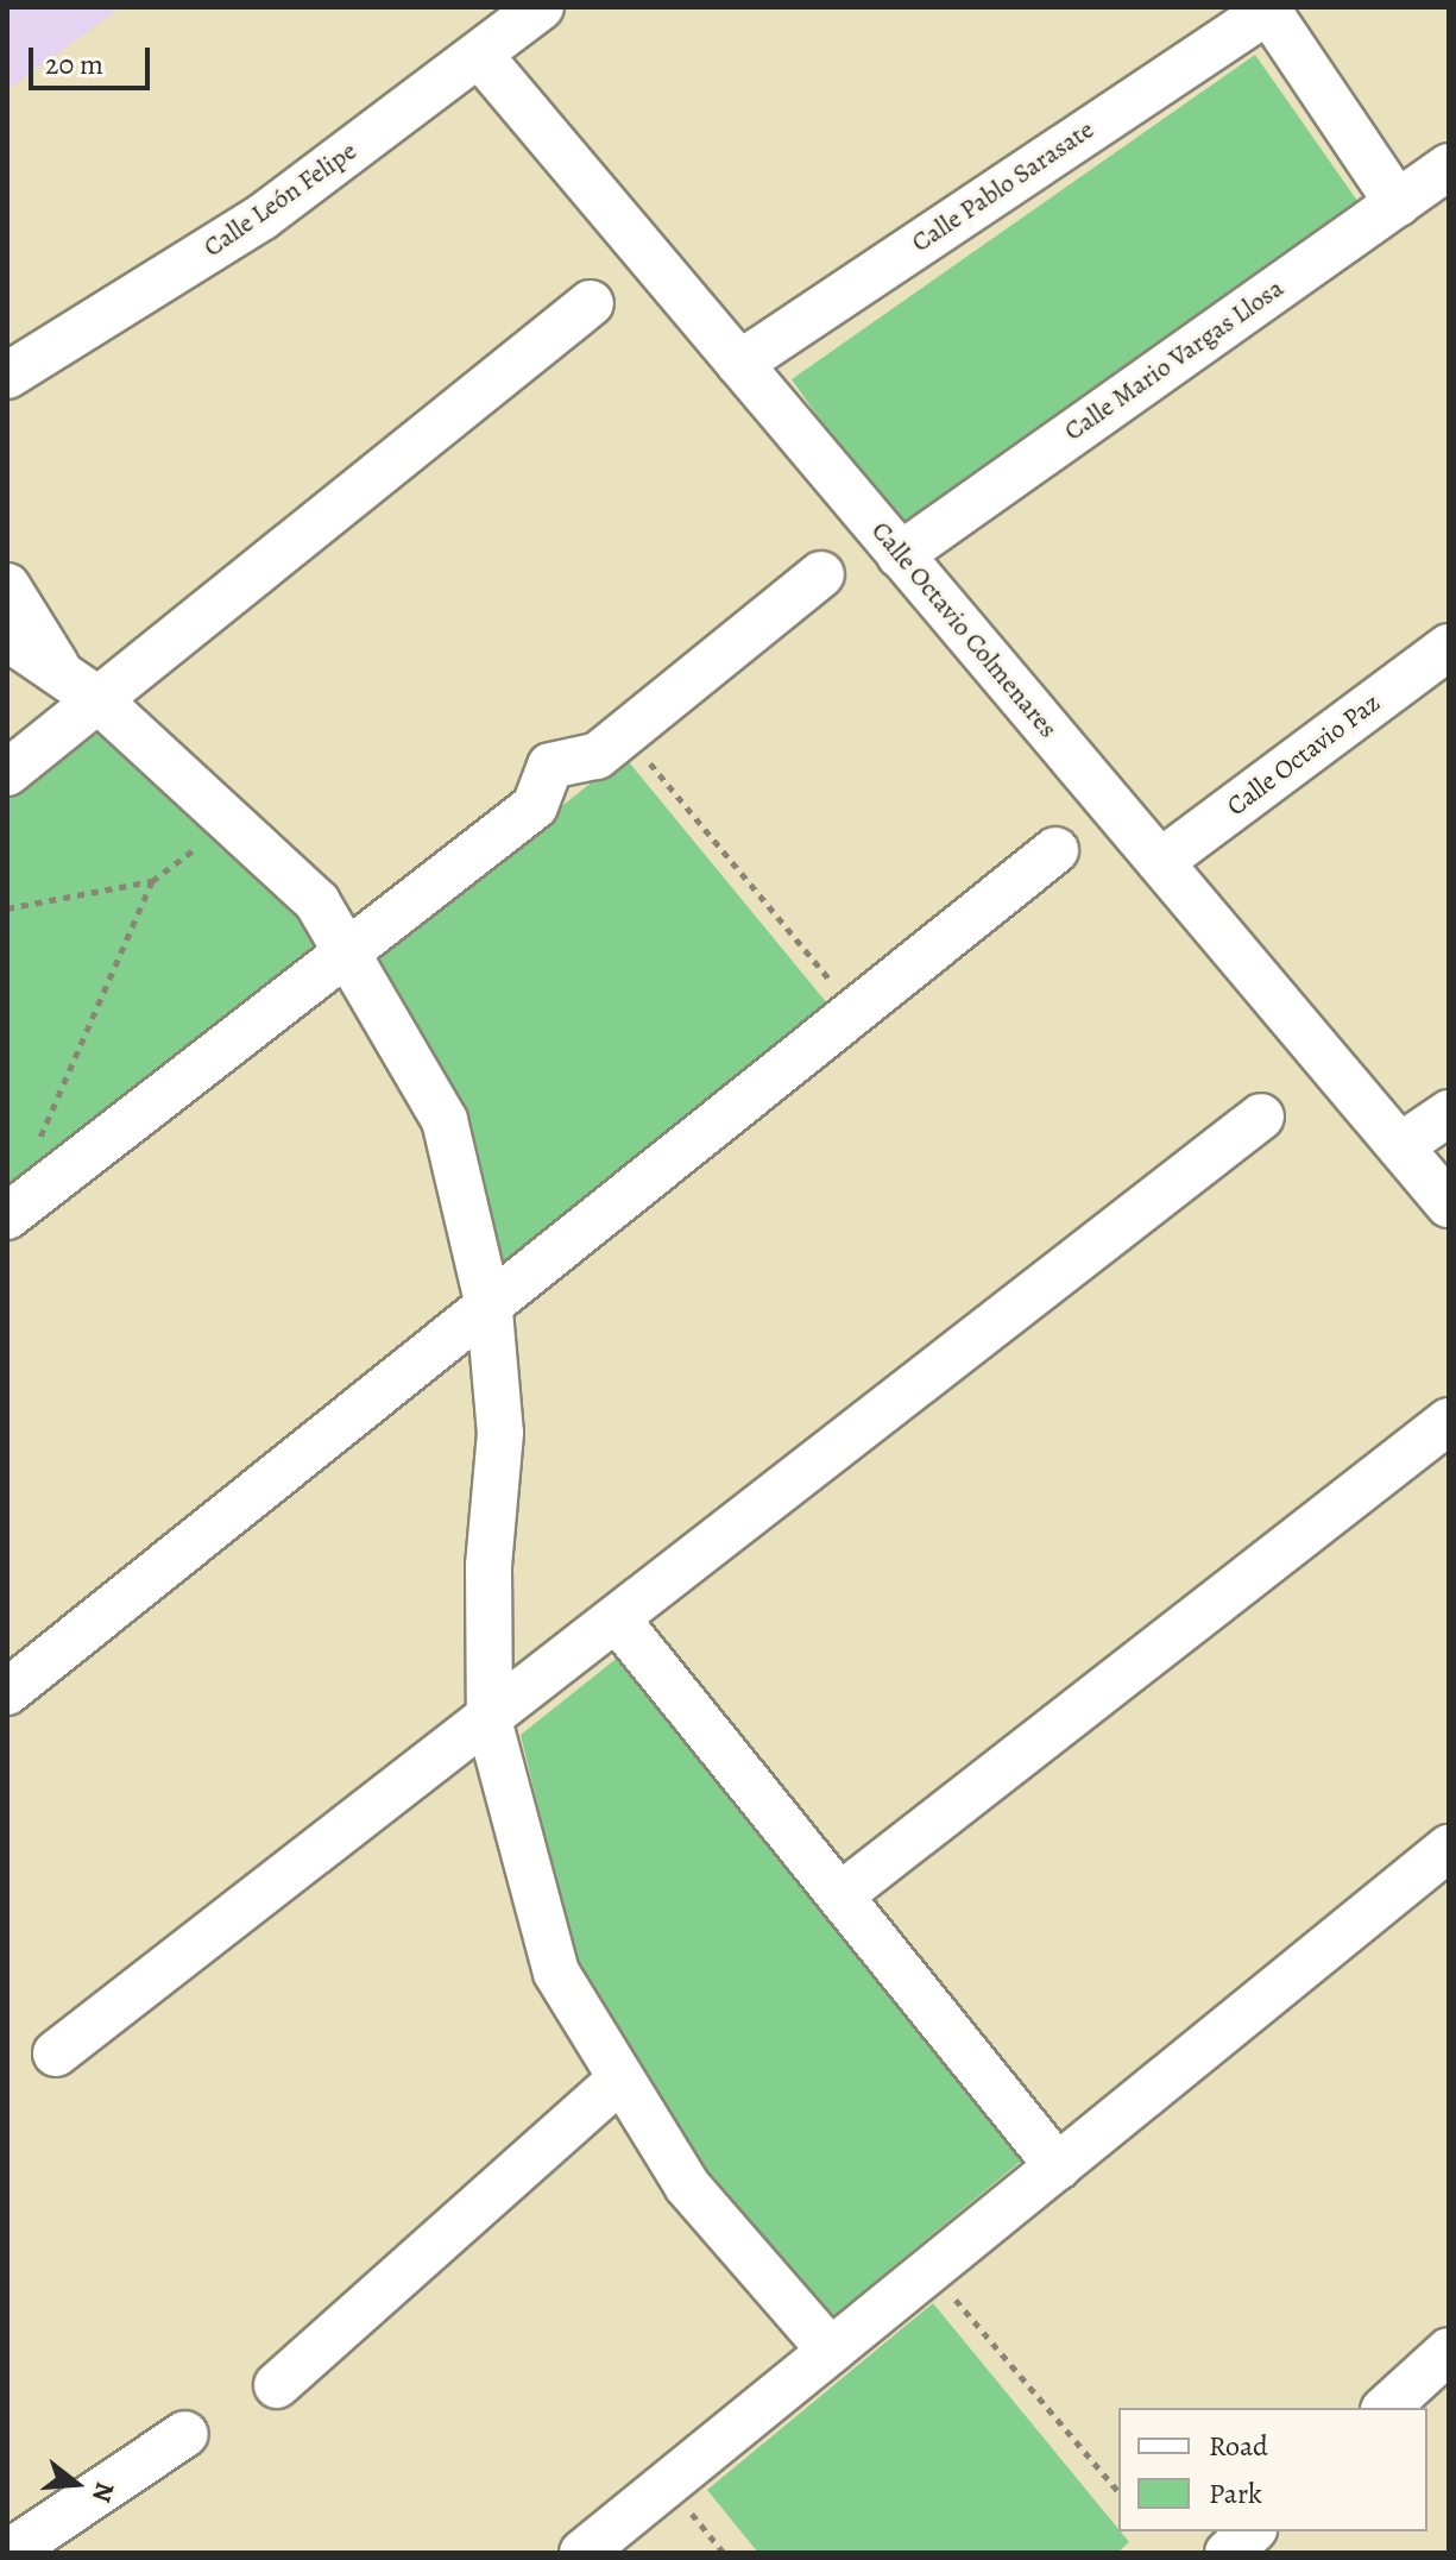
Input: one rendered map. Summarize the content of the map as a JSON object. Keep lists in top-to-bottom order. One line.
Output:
{"streets":{"street":["Calle Pablo Sarasate","Calle León Felipe","Calle Mario Vargas Llosa","Calle Octavio Colmenares","Calle Octavio Paz"]},"crossings":[["Calle Pablo Sarasate","Calle Octavio Colmenares"],["Calle León Felipe","Calle Octavio Colmenares"],["Calle Mario Vargas Llosa","Calle Octavio Colmenares"],["Calle Octavio Colmenares","Calle Octavio Paz"]],"legend":["Road","Park"],"scale_bar":"20 m","north":"right"}
